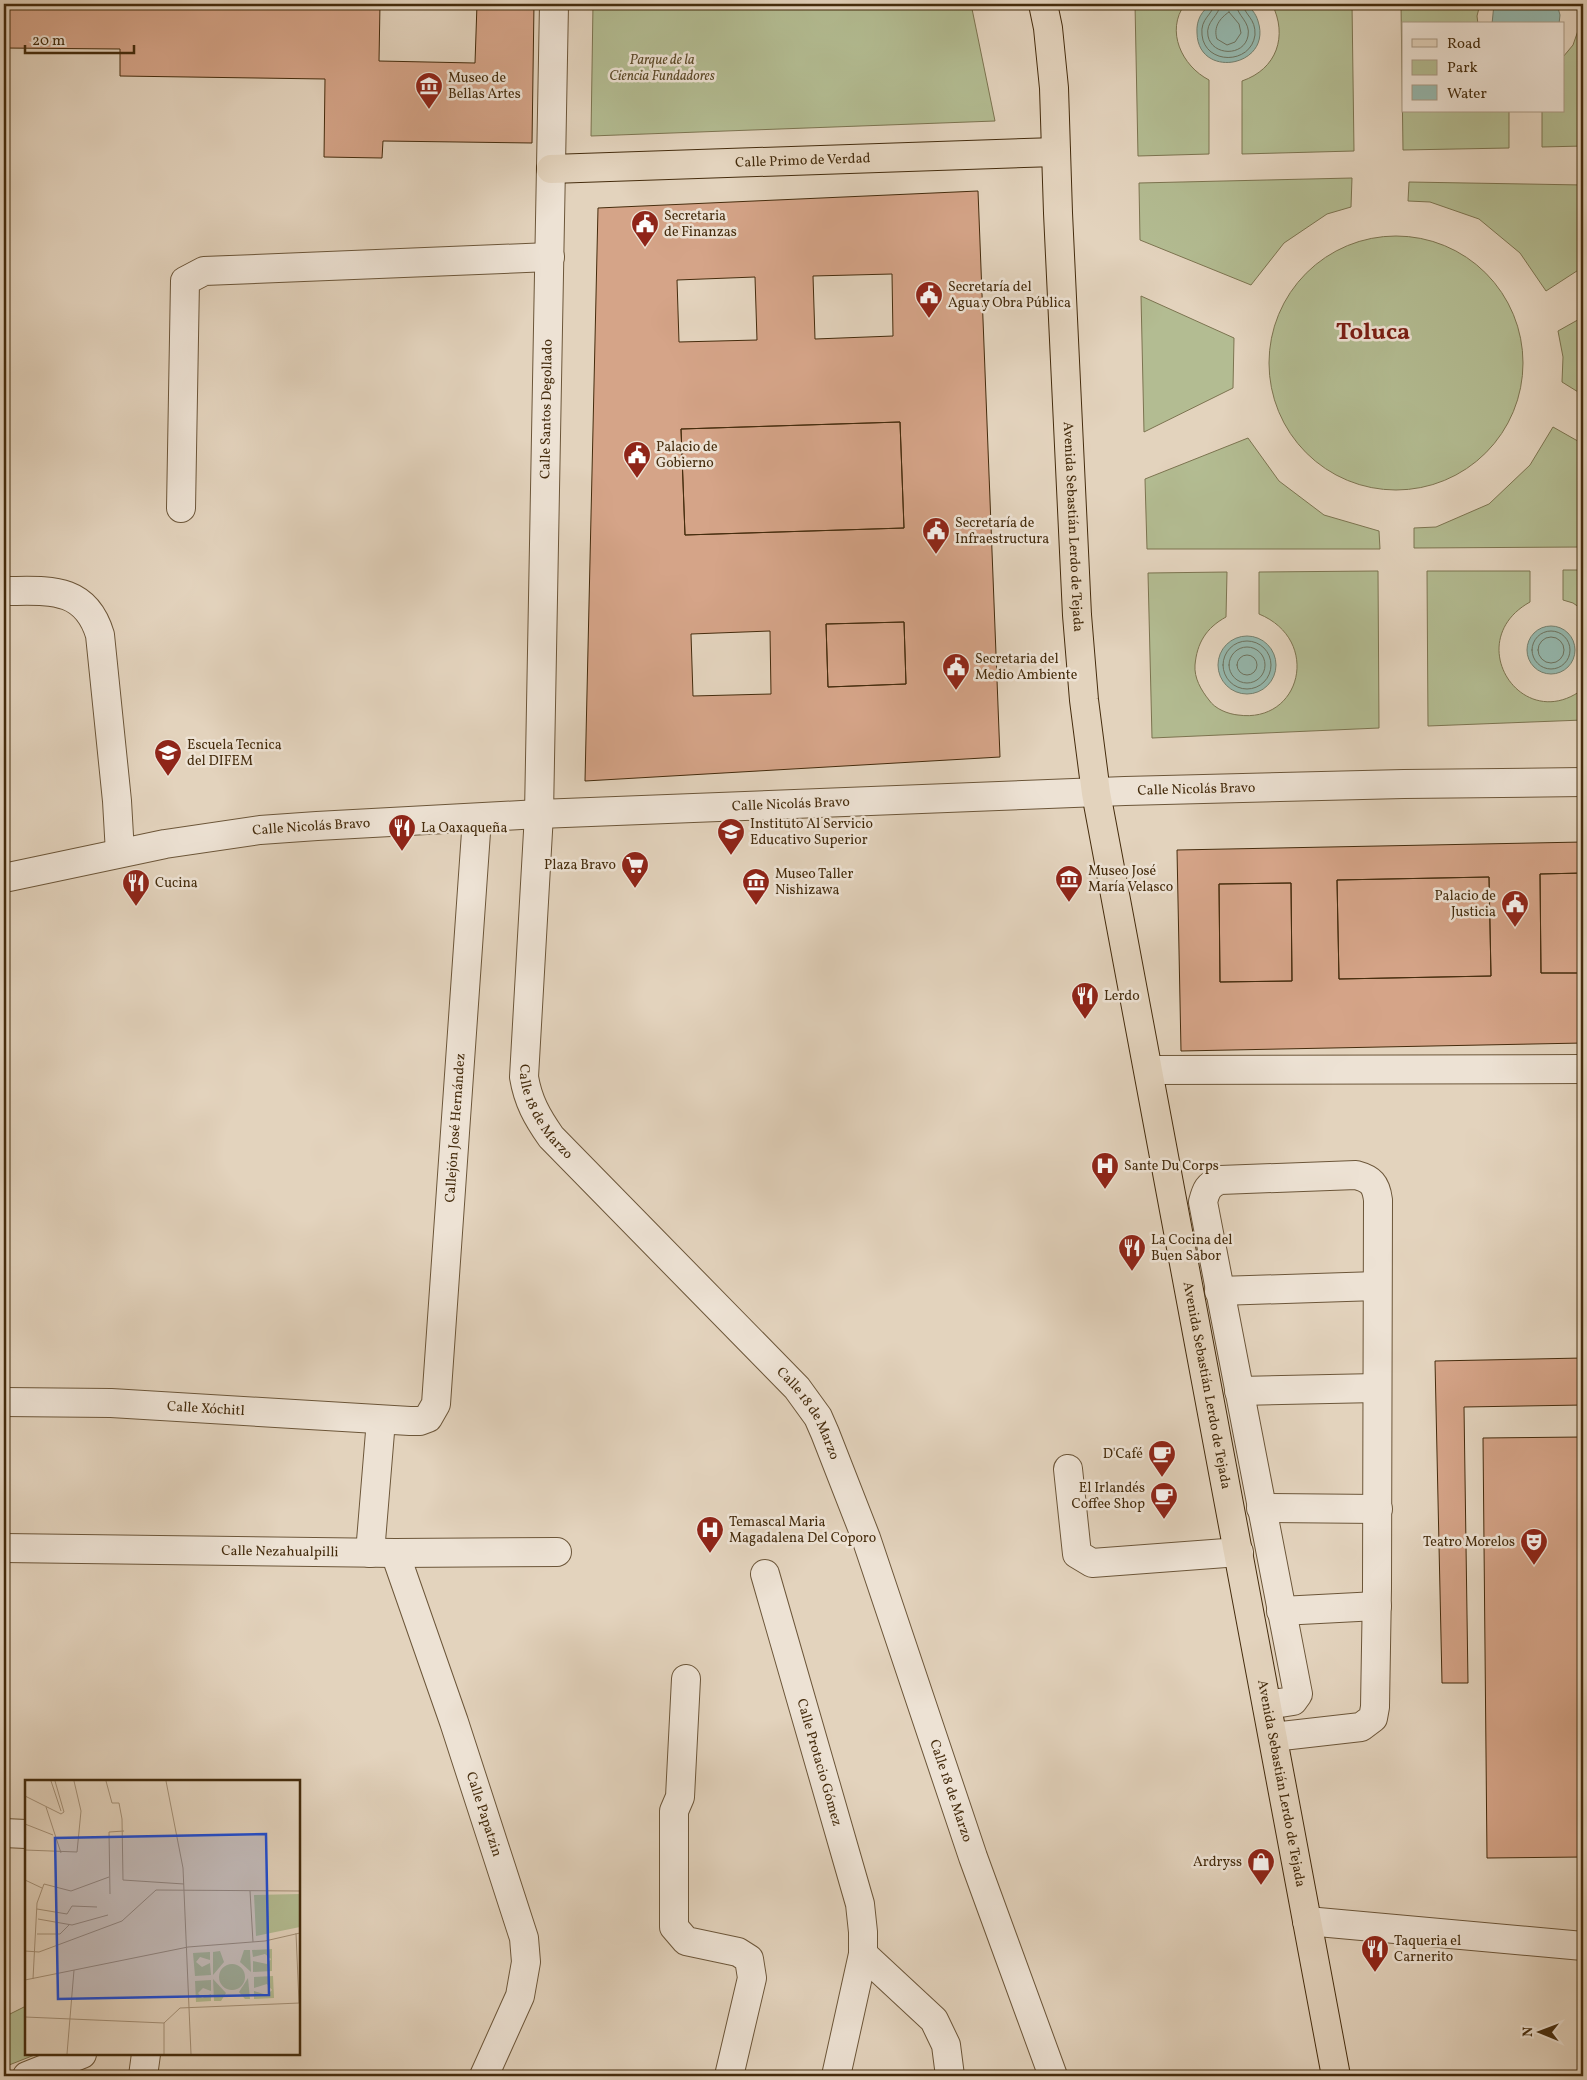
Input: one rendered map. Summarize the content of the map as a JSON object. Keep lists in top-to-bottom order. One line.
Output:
{"streets":{"main road":["Calle Primo de Verdad","Avenida Sebastián Lerdo de Tejada"],"street":["Calle Santos Degollado","Calle Nicolás Bravo","Calle 18 de Marzo","Callejón José Hernández","Calle Xóchitl","Calle Nezahualpilli","Calle Protacio Gómez","Calle Papatzin"]},"crossings":[["Calle Primo de Verdad","Calle Santos Degollado"],["Calle Primo de Verdad","Avenida Sebastián Lerdo de Tejada"],["Calle Santos Degollado","Calle Nicolás Bravo"],["Calle Santos Degollado","Calle 18 de Marzo"],["Avenida Sebastián Lerdo de Tejada","Calle Nicolás Bravo"],["Calle Nicolás Bravo","Calle 18 de Marzo"],["Calle Nicolás Bravo","Callejón José Hernández"],["Callejón José Hernández","Calle Xóchitl"],["Calle Nezahualpilli","Calle Papatzin"]],"districts":["Toluca"],"parks":["Parque de la Ciencia Fundadores"],"places":{"museum":["Museo de Bellas Artes","Museo José María Velasco","Museo Taller Nishizawa"],"public building":["Secretaria de Finanzas","Secretaría del Agua y Obra Pública","Palacio de Gobierno","Secretaría de Infraestructura","Secretaria del Medio Ambiente","Palacio de Justicia"],"school or university":["Escuela Tecnica del DIFEM","Instituto Al Servicio Educativo Superior"],"restaurant":["La Oaxaqueña","Cucina","Lerdo","La Cocina del Buen Sabor","Taqueria el Carnerito"],"supermarket":["Plaza Bravo"],"hospital":["Sante Du Corps","Temascal Maria Magadalena Del Coporo"],"cafe":["D'Café","El Irlandés Coffee Shop"],"theatre":["Teatro Morelos"],"shop":["Ardryss"]},"legend":["Road","Park","Water"],"scale_bar":"20 m","north":"left"}
